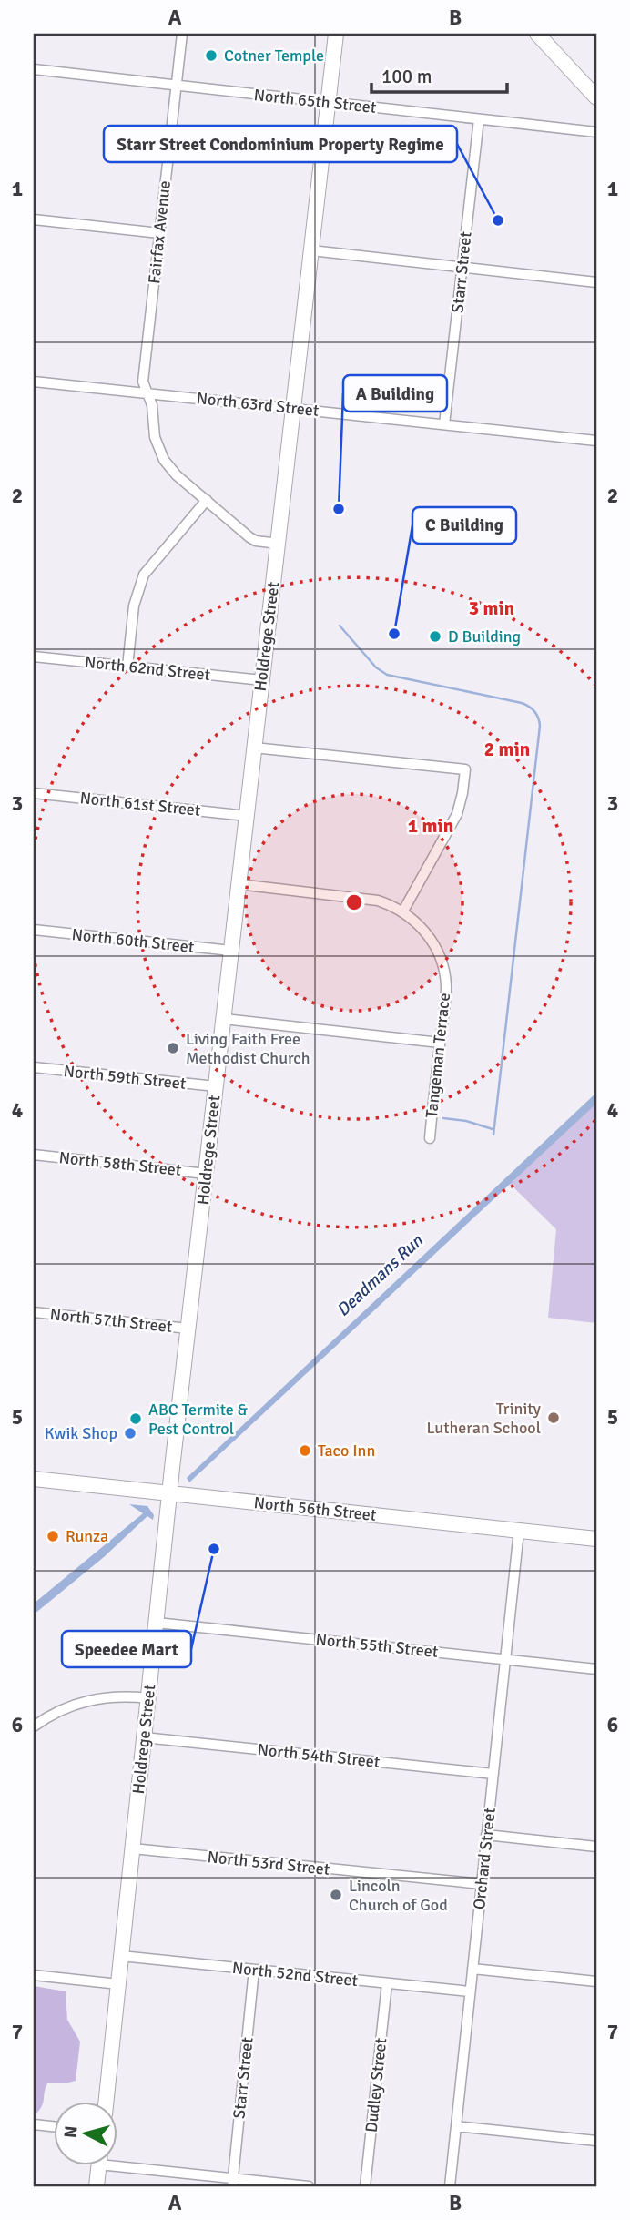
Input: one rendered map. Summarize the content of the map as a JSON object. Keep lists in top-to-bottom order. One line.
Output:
{"streets":{"main road":["Holdrege Street","North 56th Street"],"street":["North 65th Street","Fairfax Avenue","Starr Street","North 63rd Street","North 62nd Street","North 61st Street","North 60th Street","Tangeman Terrace","North 59th Street","North 58th Street","North 57th Street","North 55th Street","North 54th Street","Orchard Street","North 53rd Street","North 52nd Street","Dudley Street"]},"crossings":[["North 65th Street","Fairfax Avenue"],["North 65th Street","Starr Street"],["North 65th Street","Holdrege Street"],["Fairfax Avenue","North 63rd Street"],["Fairfax Avenue","Holdrege Street"],["Starr Street","North 63rd Street"],["Starr Street","North 52nd Street"],["North 63rd Street","Holdrege Street"],["Holdrege Street","North 62nd Street"],["Holdrege Street","North 61st Street"],["Holdrege Street","North 60th Street"],["Holdrege Street","North 59th Street"],["Holdrege Street","North 58th Street"],["Holdrege Street","North 57th Street"],["Holdrege Street","North 56th Street"],["Holdrege Street","North 55th Street"],["Holdrege Street","North 54th Street"],["Holdrege Street","North 53rd Street"],["Holdrege Street","North 52nd Street"],["North 56th Street","Orchard Street"],["North 55th Street","Orchard Street"],["North 54th Street","Orchard Street"],["Orchard Street","North 53rd Street"],["Orchard Street","North 52nd Street"],["North 52nd Street","Dudley Street"]],"water":["Deadmans Run"],"places":["Cotner Temple","Starr Street Condominium Property Regime","A Building","C Building","D Building","Living Faith Free Methodist Church","Trinity Lutheran School","ABC Termite & Pest Control","Kwik Shop","Taco Inn","Runza","Speedee Mart","Lincoln Church of God"],"scale_bar":"100 m","north":"left","grid":{"columns":["A","B"],"rows":["1","2","3","4","5","6","7"]},"rings":["3 min","2 min","1 min"]}
